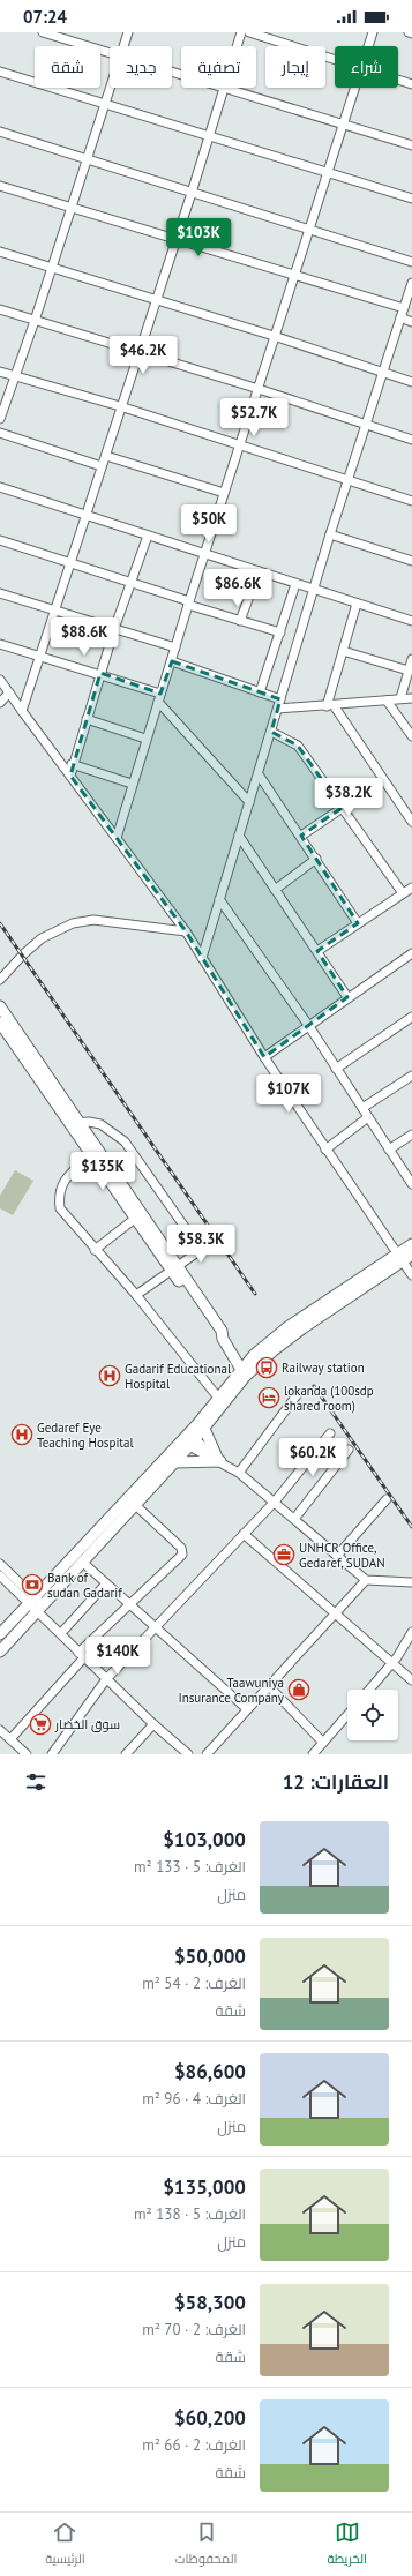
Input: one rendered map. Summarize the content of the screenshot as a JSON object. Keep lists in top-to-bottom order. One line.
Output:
{"places":{"bus stop":["Railway station"],"hospital":["Gadarif Educational Hospital","Gedaref Eye Teaching Hospital"],"hotel":["lokanda (100sdp shared room)"],"office":["UNHCR Office, Gedaref, SUDAN"],"bank":["Bank of sudan Gadarif"],"shop":["Taawuniya Insurance Company"],"supermarket":["سوق الخضار"]},"page":{"status":"07:24","chip":["شراء","إيجار","تصفية","جديد","شقة"],"price":["$103K","$46.2K","$52.7K","$50K","$86.6K","$88.6K","$38.2K","$107K","$135K","$58.3K","$60.2K","$140K"],"heading":"العقارات: 12","list":[{"name":"$103,000","note":"الغرف: 5 · 133 m² · منزل"},{"name":"$50,000","note":"الغرف: 2 · 54 m² · شقة"},{"name":"$86,600","note":"الغرف: 4 · 96 m² · منزل"},{"name":"$135,000","note":"الغرف: 5 · 138 m² · منزل"},{"name":"$58,300","note":"الغرف: 2 · 70 m² · شقة"},{"name":"$60,200","note":"الغرف: 2 · 66 m² · شقة"}],"tabs":["الخريطة","المحفوظات","الرئيسية"]}}
